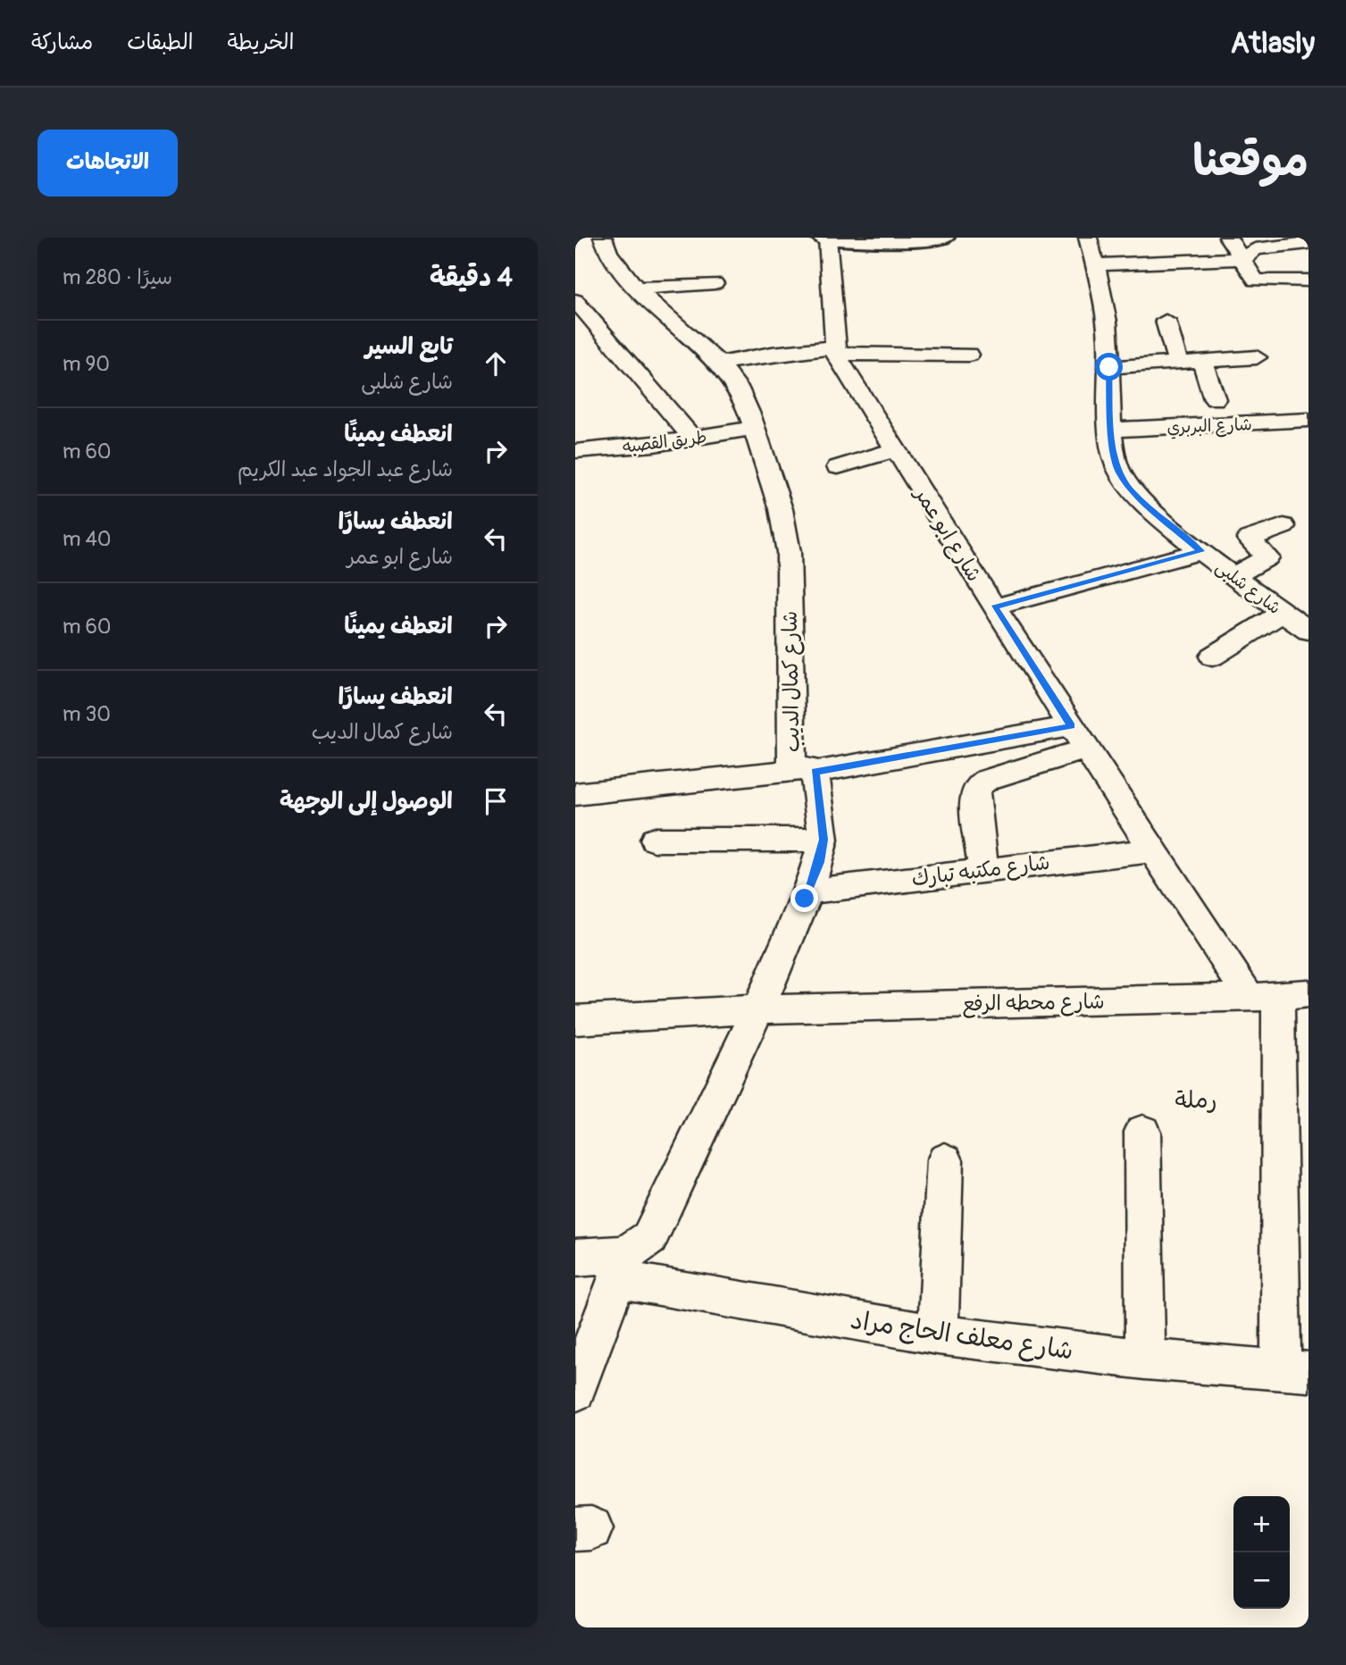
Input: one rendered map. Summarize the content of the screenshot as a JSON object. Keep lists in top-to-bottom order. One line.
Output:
{"streets":{"street":["شارع البربري","طريق القصبه","شارع ابو عمر","شارع شلبى","شارع كمال الديب","شارع مكتبه تبارك","شارع محطه الرفع","شارع معلف الحاج مراد"]},"crossings":[["شارع البربري","شارع شلبى"],["طريق القصبه","شارع كمال الديب"],["شارع ابو عمر","شارع مكتبه تبارك"],["شارع ابو عمر","شارع محطه الرفع"],["شارع كمال الديب","شارع مكتبه تبارك"],["شارع كمال الديب","شارع محطه الرفع"],["شارع كمال الديب","شارع معلف الحاج مراد"]],"districts":["رملة"],"page":{"header":"Atlasly","nav":["الخريطة","الطبقات","مشاركة"],"title":"موقعنا","buttons":"الاتجاهات","heading":["4 دقيقة","سيرًا · 280 m"],"list":[["تابع السير","شارع شلبى","90 m"],["انعطف يمينًا","شارع عبد الجواد عبد الكريم","60 m"],["انعطف يسارًا","شارع ابو عمر","40 m"],["انعطف يمينًا","60 m"],["انعطف يسارًا","شارع كمال الديب","30 m"],"الوصول إلى الوجهة"],"map_buttons":["+","−"]}}
